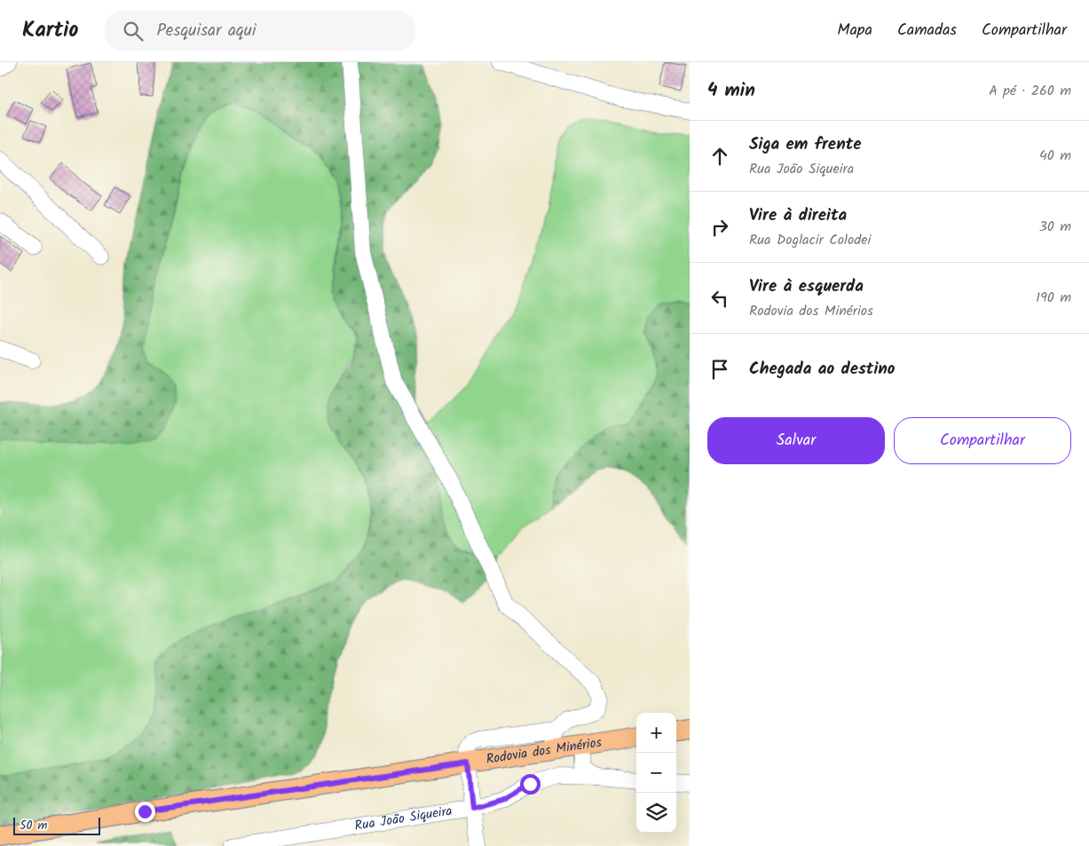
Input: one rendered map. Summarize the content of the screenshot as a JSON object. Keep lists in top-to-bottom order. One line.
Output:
{"streets":{"main road":["Rodovia dos Minérios"],"street":["Rua João Siqueira"]},"scale_bar":"50 m","page":{"header":"Kartio","search":"Pesquisar aqui","nav":["Mapa","Camadas","Compartilhar"],"heading":["4 min","A pé · 260 m"],"list":[["Siga em frente","Rua João Siqueira","40 m"],["Vire à direita","Rua Doglacir Colodei","30 m"],["Vire à esquerda","Rodovia dos Minérios","190 m"],"Chegada ao destino"],"buttons":["Salvar","Compartilhar"],"map_buttons":["+","−"],"scale":"50 m"}}
